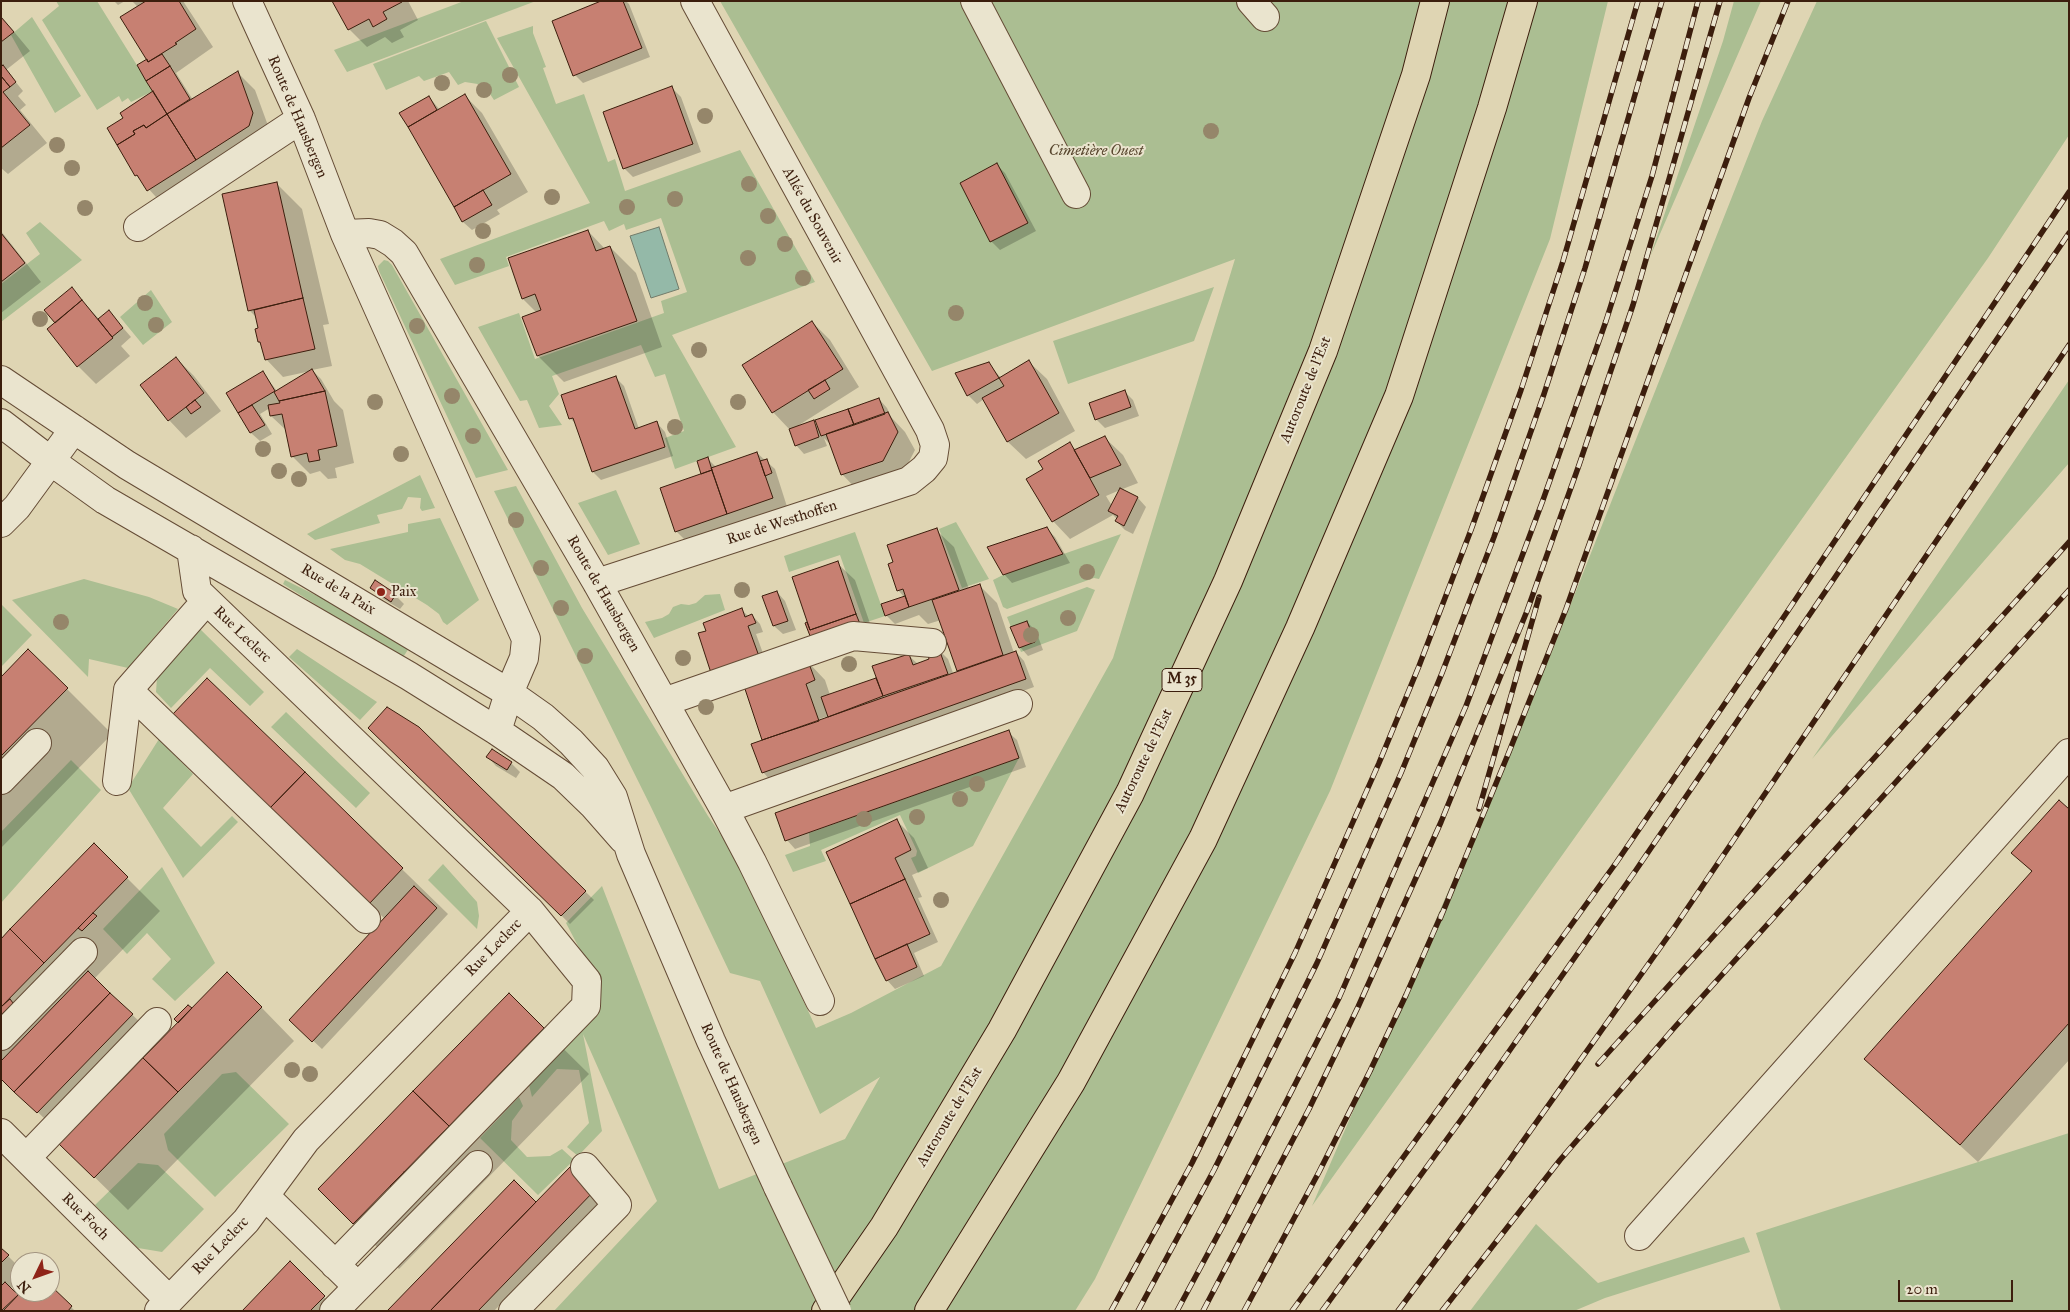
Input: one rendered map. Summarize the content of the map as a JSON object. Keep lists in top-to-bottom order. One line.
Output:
{"streets":{"highway":["Autoroute de l’Est","M 35"],"street":["Route de Hausbergen","Allée du Souvenir","Rue de Westhoffen","Rue de la Paix","Rue Leclerc","Rue Foch"]},"crossings":[["Route de Hausbergen","Rue de Westhoffen"],["Route de Hausbergen","Rue de la Paix"],["Allée du Souvenir","Rue de Westhoffen"],["Rue Leclerc","Rue Foch"]],"parks":["Cimetière Ouest"],"places":["Paix"],"scale_bar":"20 m","north":"bottom left"}
